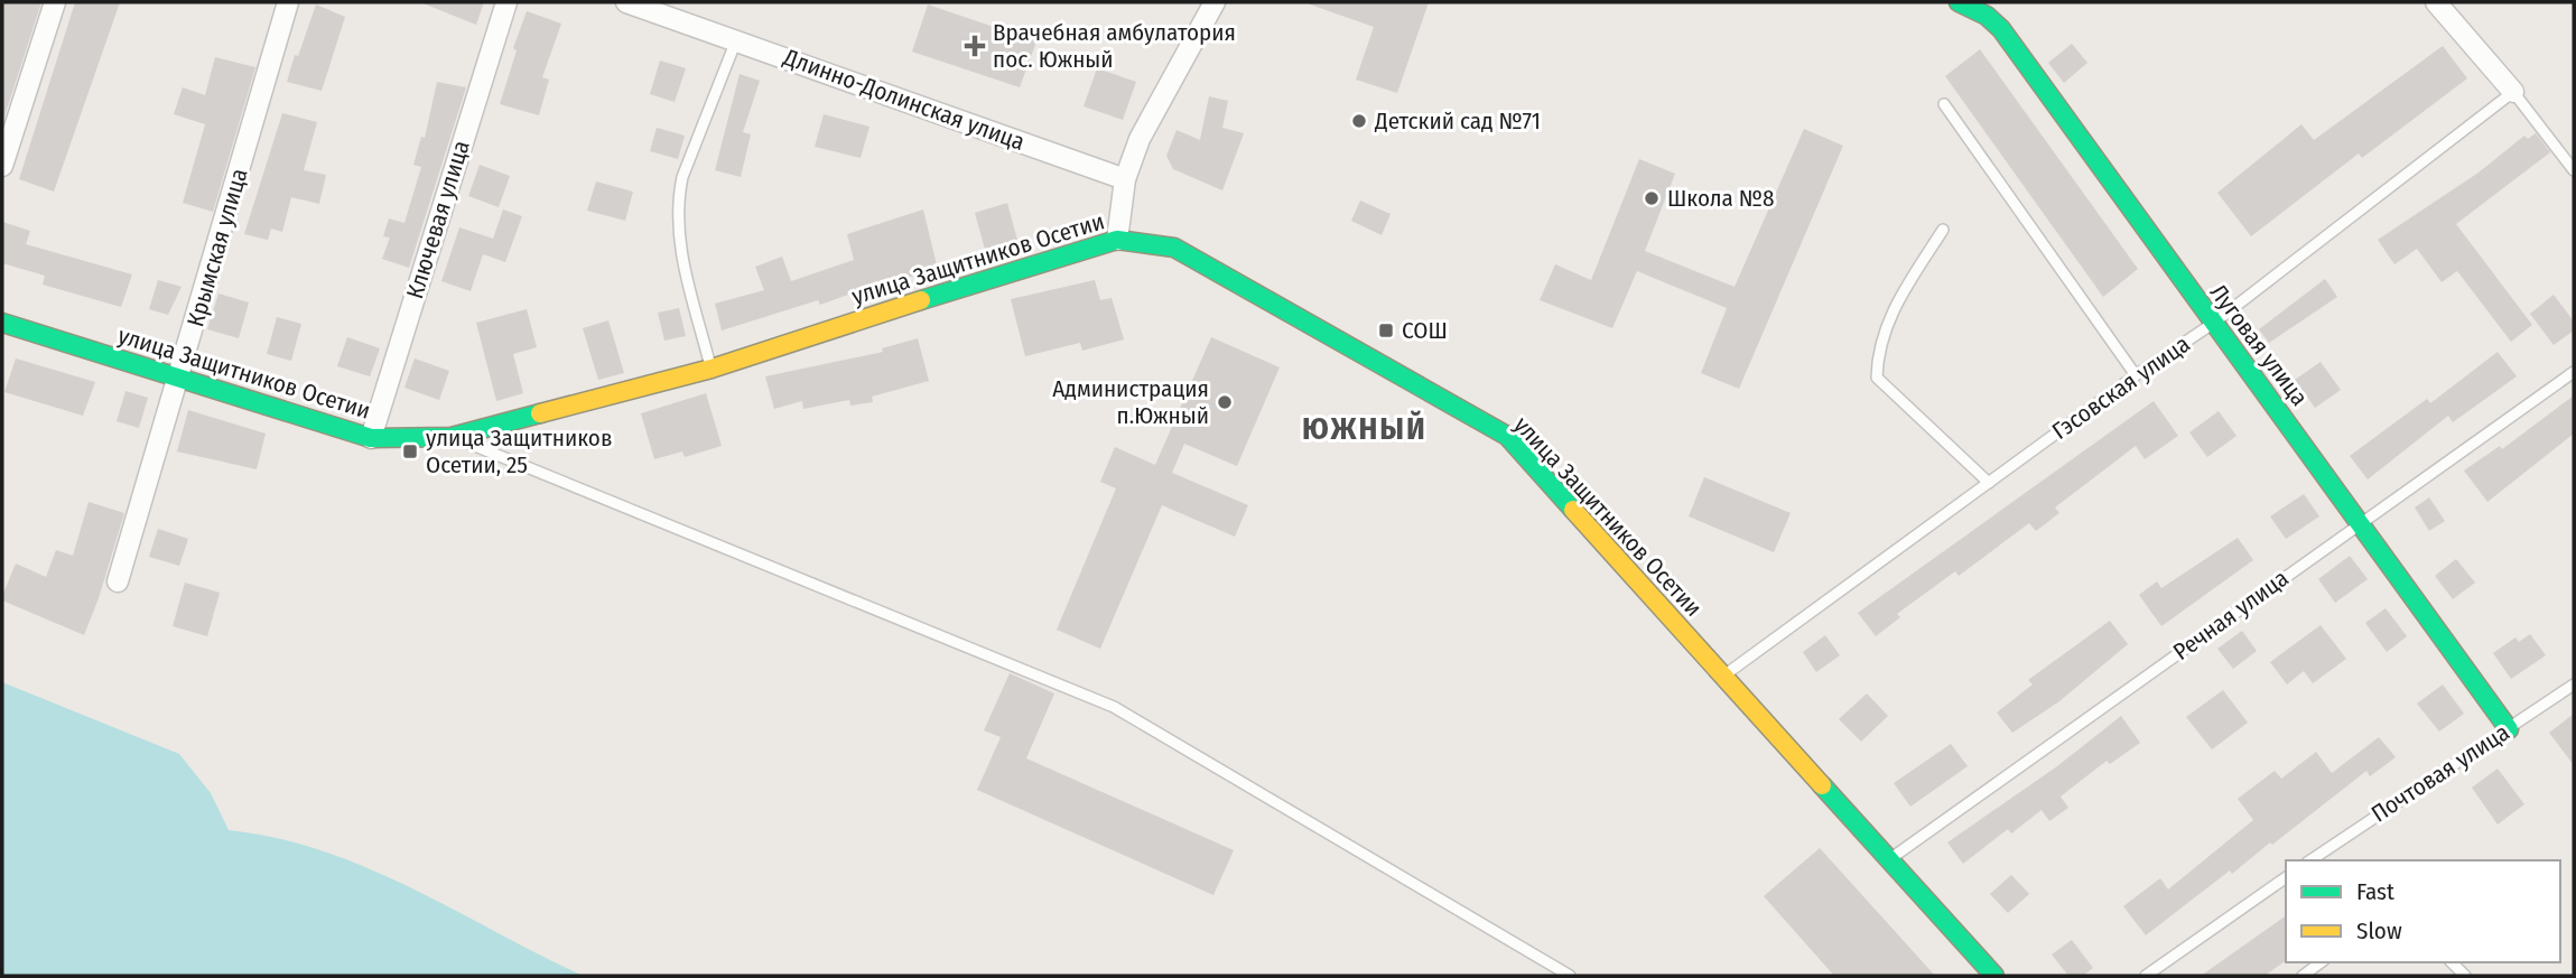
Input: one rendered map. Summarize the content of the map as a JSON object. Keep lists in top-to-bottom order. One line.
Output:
{"streets":{"street":["Длинно-Долинская улица","Ключевая улица","Крымская улица","улица Защитников Осетии","Луговая улица"],"lane":["Гэсовская улица","Речная улица","Почтовая улица"]},"crossings":[["Ключевая улица","улица Защитников Осетии"],["Крымская улица","улица Защитников Осетии"],["улица Защитников Осетии","Гэсовская улица"],["улица Защитников Осетии","Речная улица"],["Луговая улица","Гэсовская улица"],["Луговая улица","Речная улица"],["Луговая улица","Почтовая улица"]],"districts":["ЮЖНЫЙ"],"places":{"health":["Врачебная амбулатория пос. Южный"],"other":["Детский сад №71","Школа №8","Администрация п.Южный"],"transit":["СОШ","улица Защитников Осетии, 25"]},"legend":["Fast","Slow"]}
